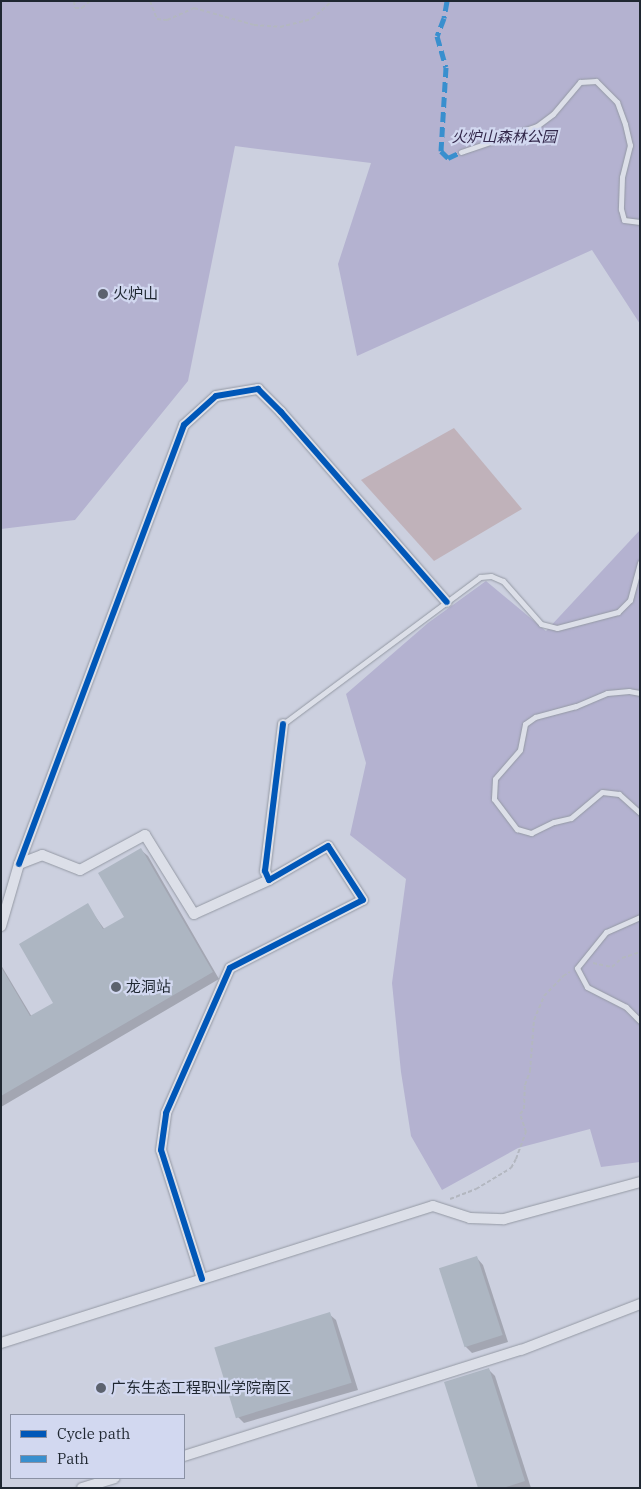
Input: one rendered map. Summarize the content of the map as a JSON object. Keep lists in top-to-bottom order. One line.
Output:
{"parks":["火炉山森林公园"],"places":["火炉山","龙洞站","广东生态工程职业学院南区"],"legend":["Cycle path","Path"]}
